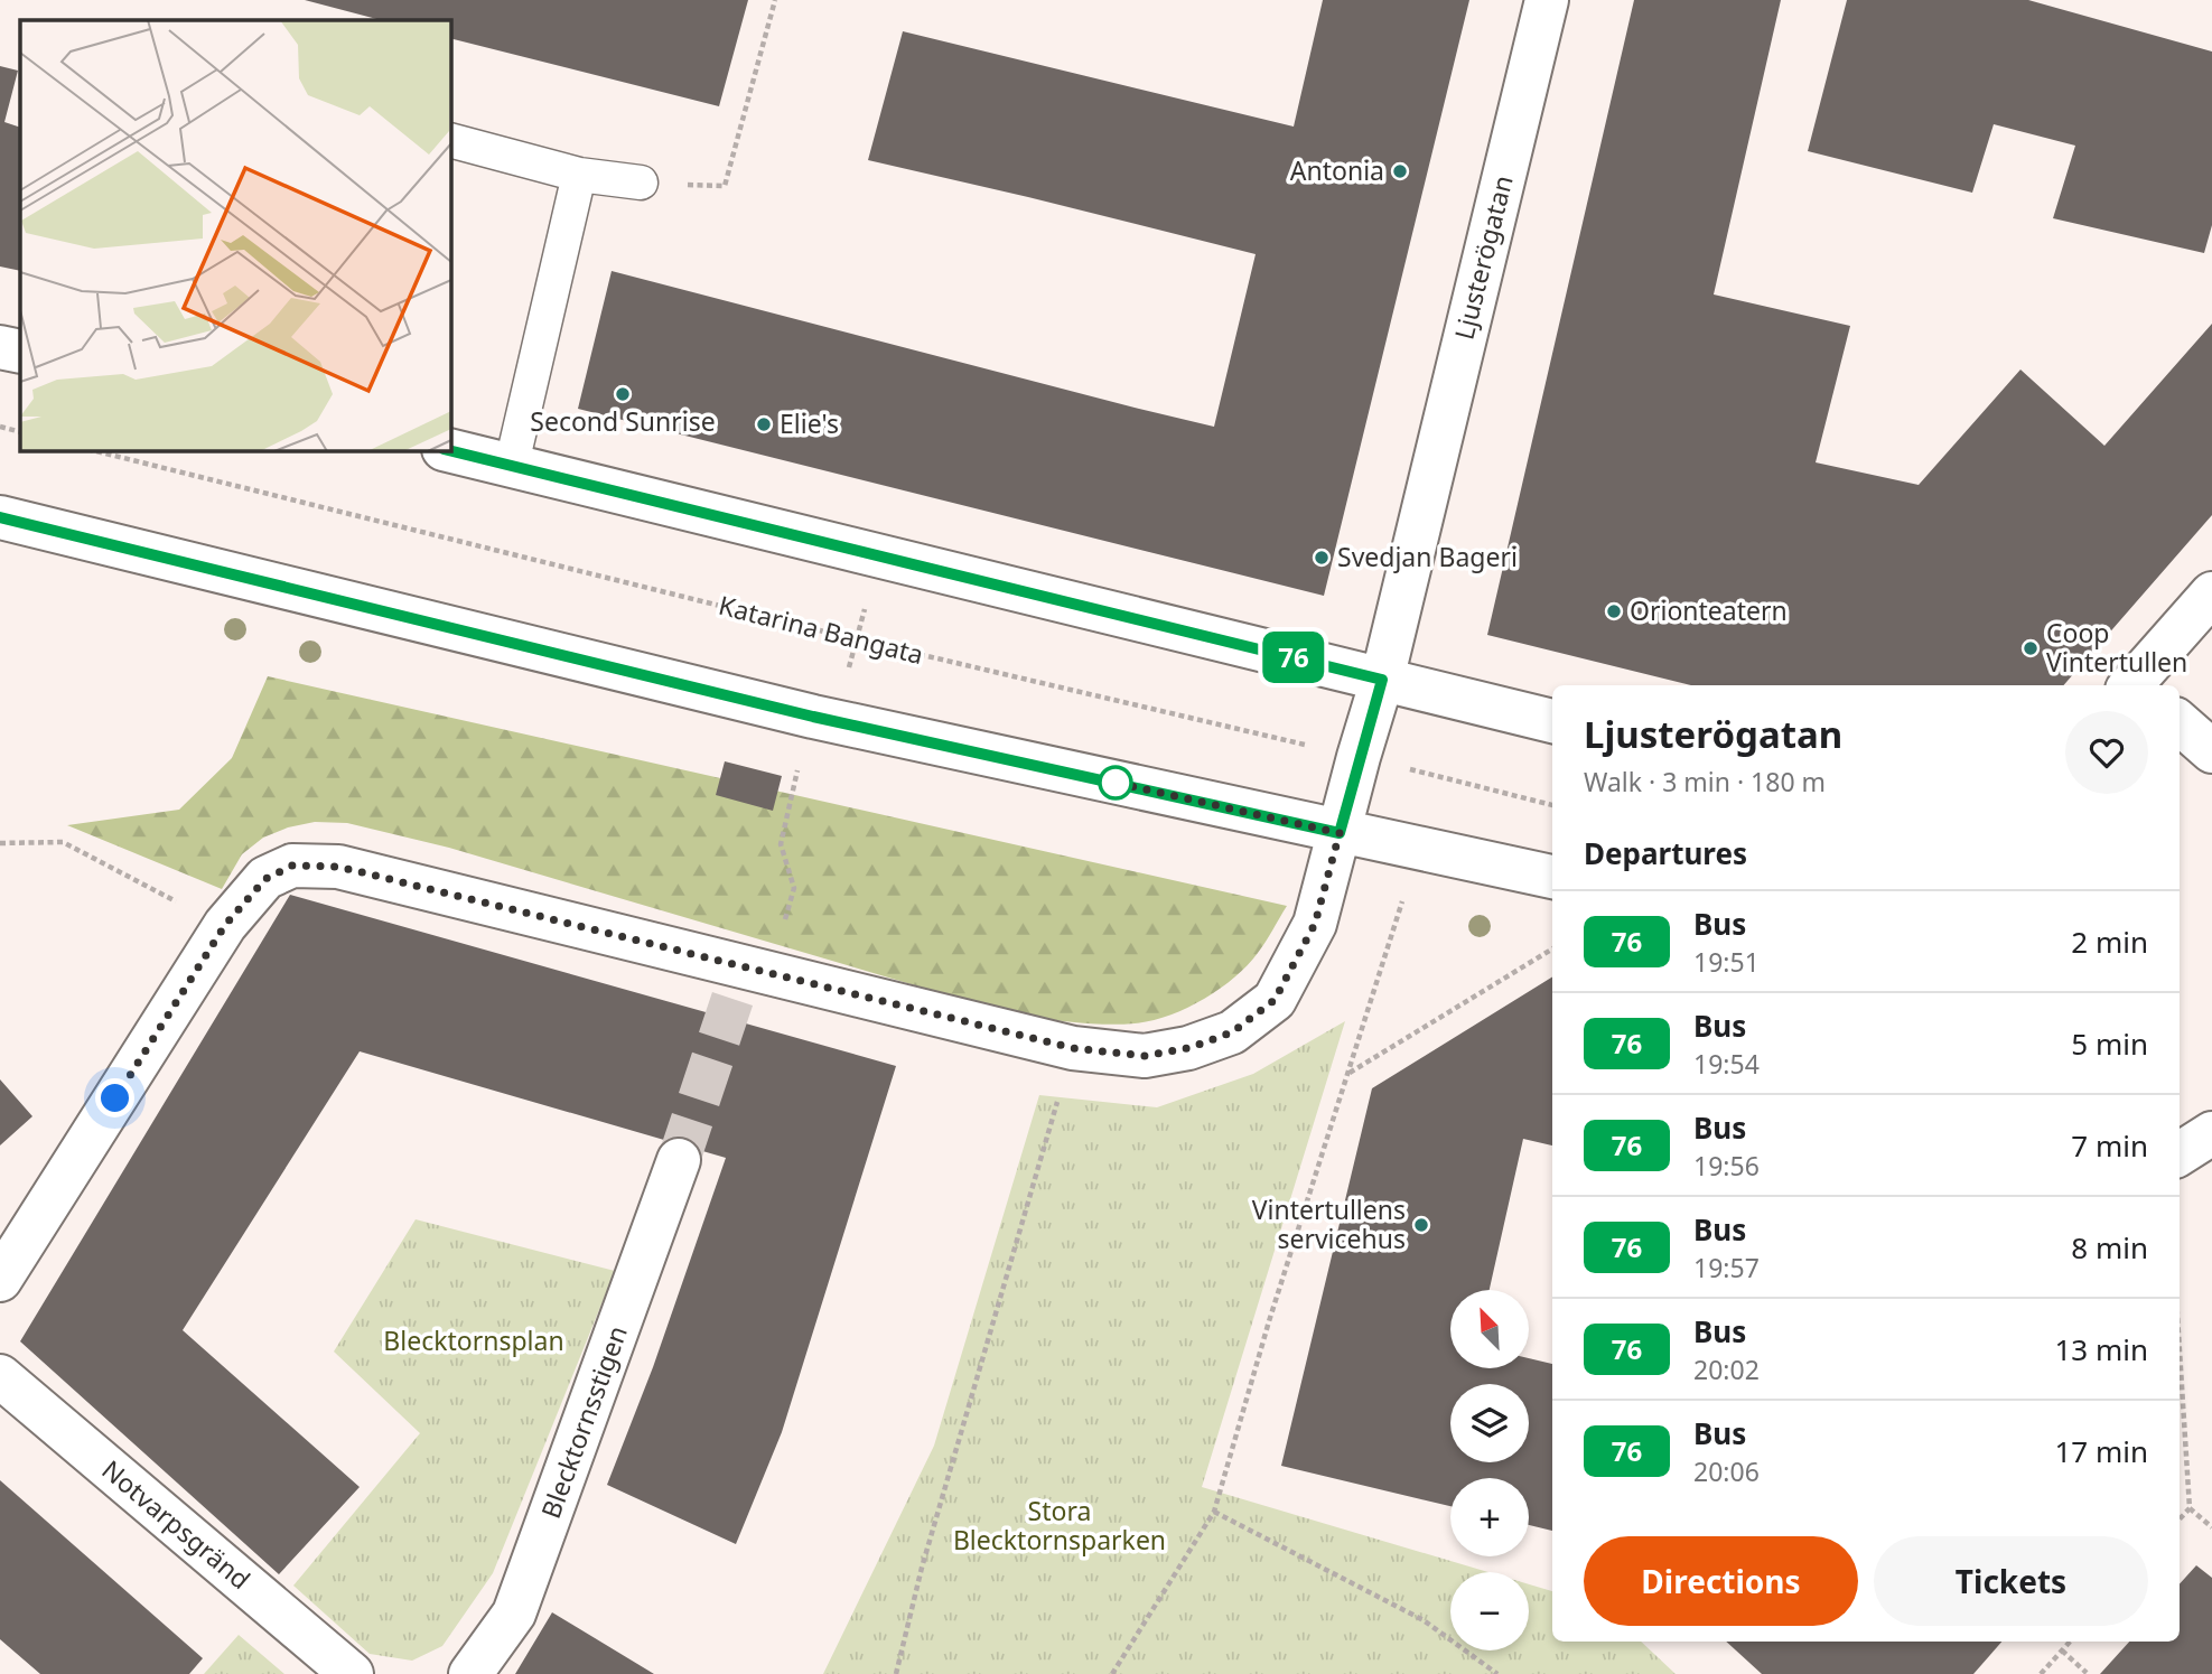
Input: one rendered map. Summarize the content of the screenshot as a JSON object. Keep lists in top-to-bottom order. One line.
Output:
{"streets":{"street":["Ljusterögatan","Blecktornsstigen","Notvarpsgränd"],"path":["Katarina Bangata"]},"crossings":[["Ljusterögatan","Katarina Bangata"]],"parks":["Blecktornsplan","Stora Blecktornsparken"],"places":["Antonia","Second Sunrise","Elie's","Svedjan Bageri","Orionteatern","Coop Vintertullen","Vintertullens servicehus"],"lines":["bus line 76"],"north":"top left","page":{"on_map":"76","heading":[["Ljusterögatan","Walk · 3 min · 180 m"],"Departures"],"list":[{"mark":"76","name":"Bus","note":"19:51","value":"2 min"},{"mark":"76","name":"Bus","note":"19:54","value":"5 min"},{"mark":"76","name":"Bus","note":"19:56","value":"7 min"},{"mark":"76","name":"Bus","note":"19:57","value":"8 min"},{"mark":"76","name":"Bus","note":"20:02","value":"13 min"},{"mark":"76","name":"Bus","note":"20:06","value":"17 min"}],"map_buttons":["+","−"],"buttons":["Directions","Tickets"]}}
